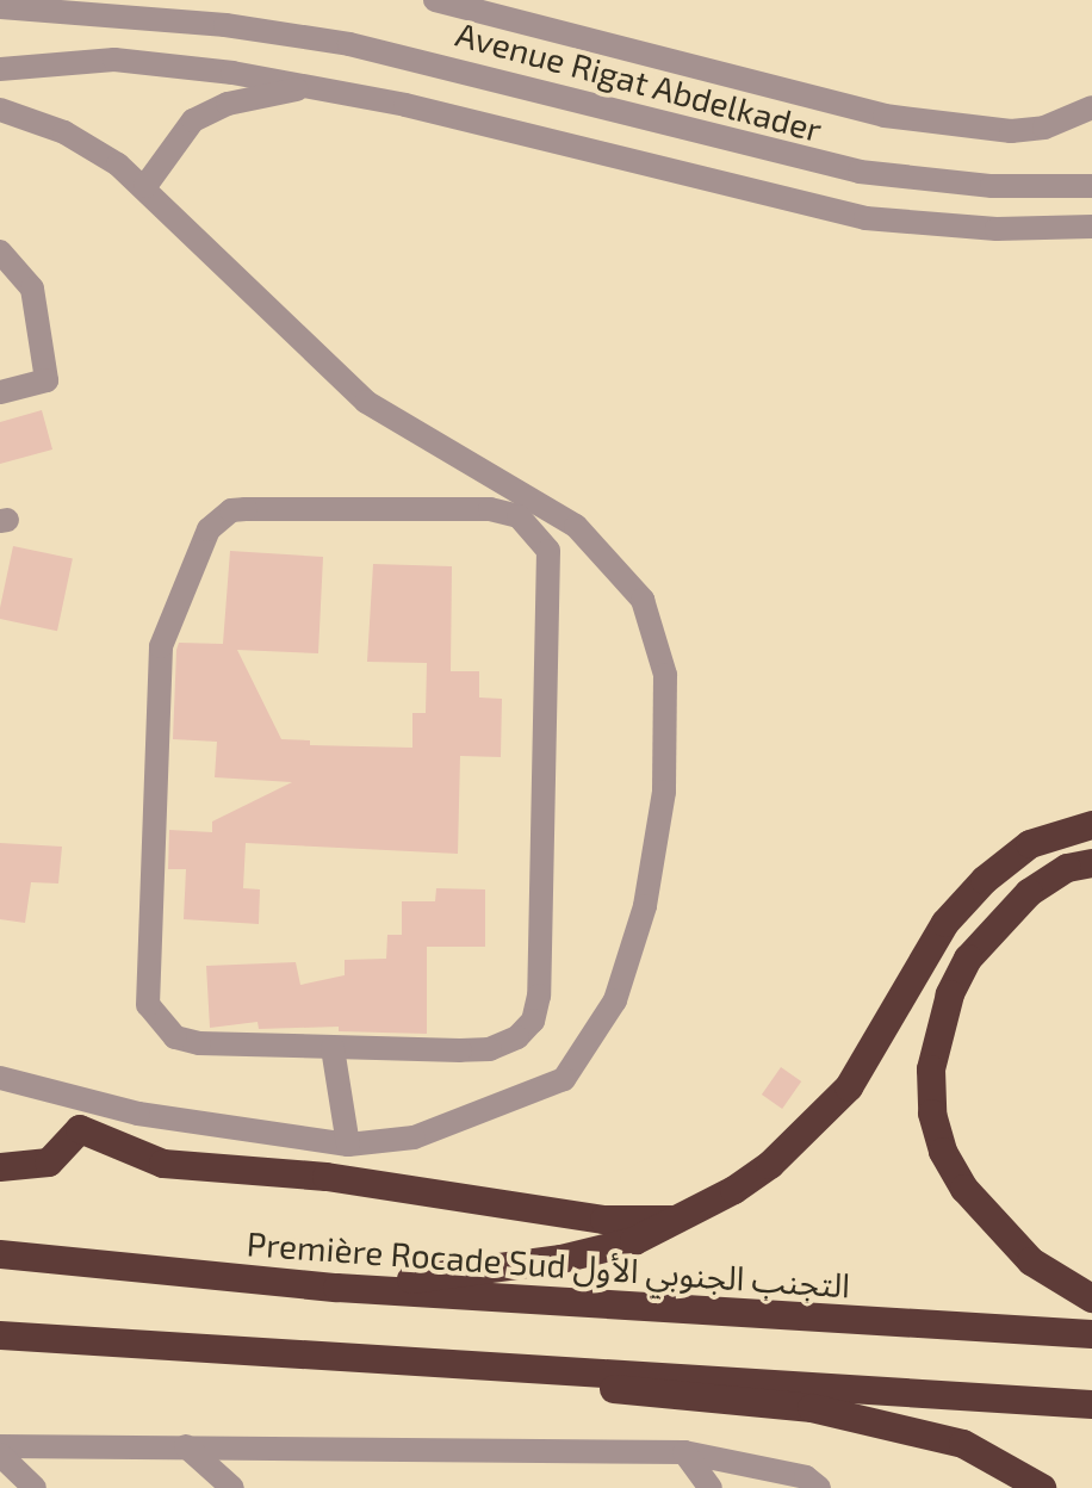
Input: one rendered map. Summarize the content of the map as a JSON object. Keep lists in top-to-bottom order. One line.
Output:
{"streets":{"highway":["Première Rocade Sud التجنب الجنوبي الأول"],"street":["Avenue Rigat Abdelkader"]}}
